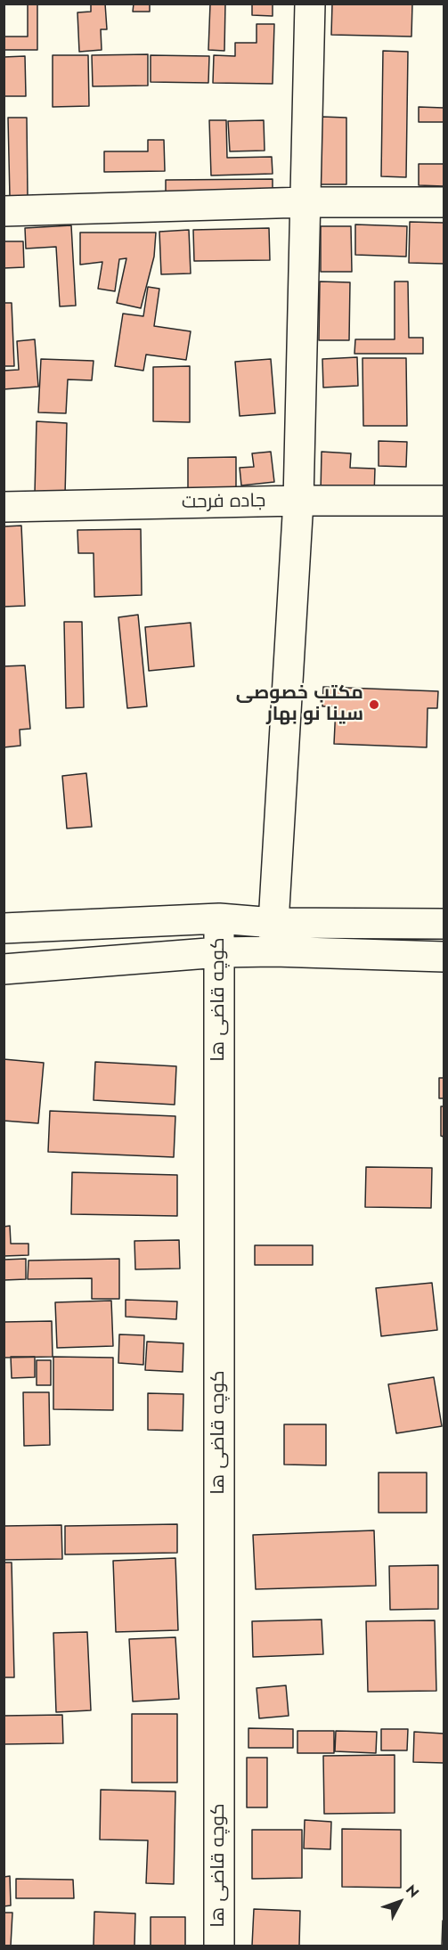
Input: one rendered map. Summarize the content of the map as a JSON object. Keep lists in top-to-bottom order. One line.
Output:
{"streets":{"street":["جاده فرحت","کوچه قاضی ها"]},"places":["مکتب خصوصی سینا نو بهار"],"north":"top right"}
